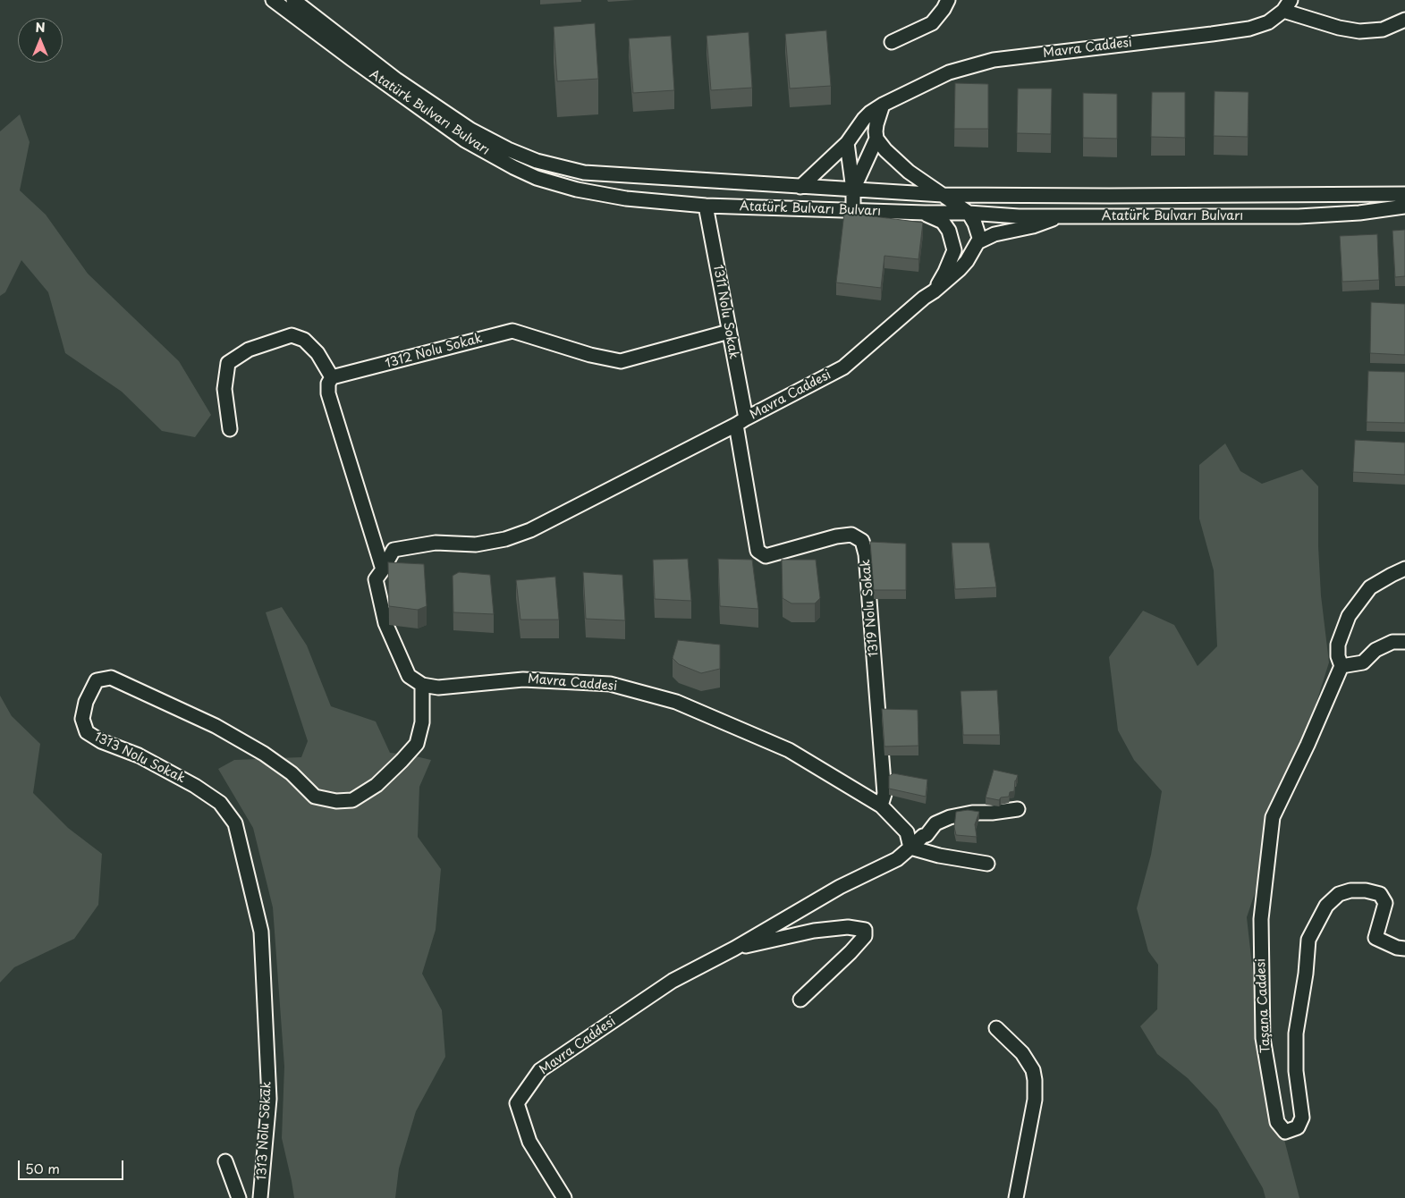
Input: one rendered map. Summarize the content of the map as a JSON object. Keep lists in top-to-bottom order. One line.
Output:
{"streets":{"street":["Mavra Caddesi","Atatürk Bulvarı Bulvarı","1311 Nolu Sokak","1312 Nolu Sokak","1319 Nolu Sokak","1313 Nolu Sokak","Taşana Caddesi"]},"crossings":[["Mavra Caddesi","Atatürk Bulvarı Bulvarı"],["Mavra Caddesi","1311 Nolu Sokak"],["Mavra Caddesi","1319 Nolu Sokak"],["Mavra Caddesi","1313 Nolu Sokak"],["Atatürk Bulvarı Bulvarı","1311 Nolu Sokak"],["1311 Nolu Sokak","1312 Nolu Sokak"],["1311 Nolu Sokak","1319 Nolu Sokak"]],"scale_bar":"50 m","north":"top"}
